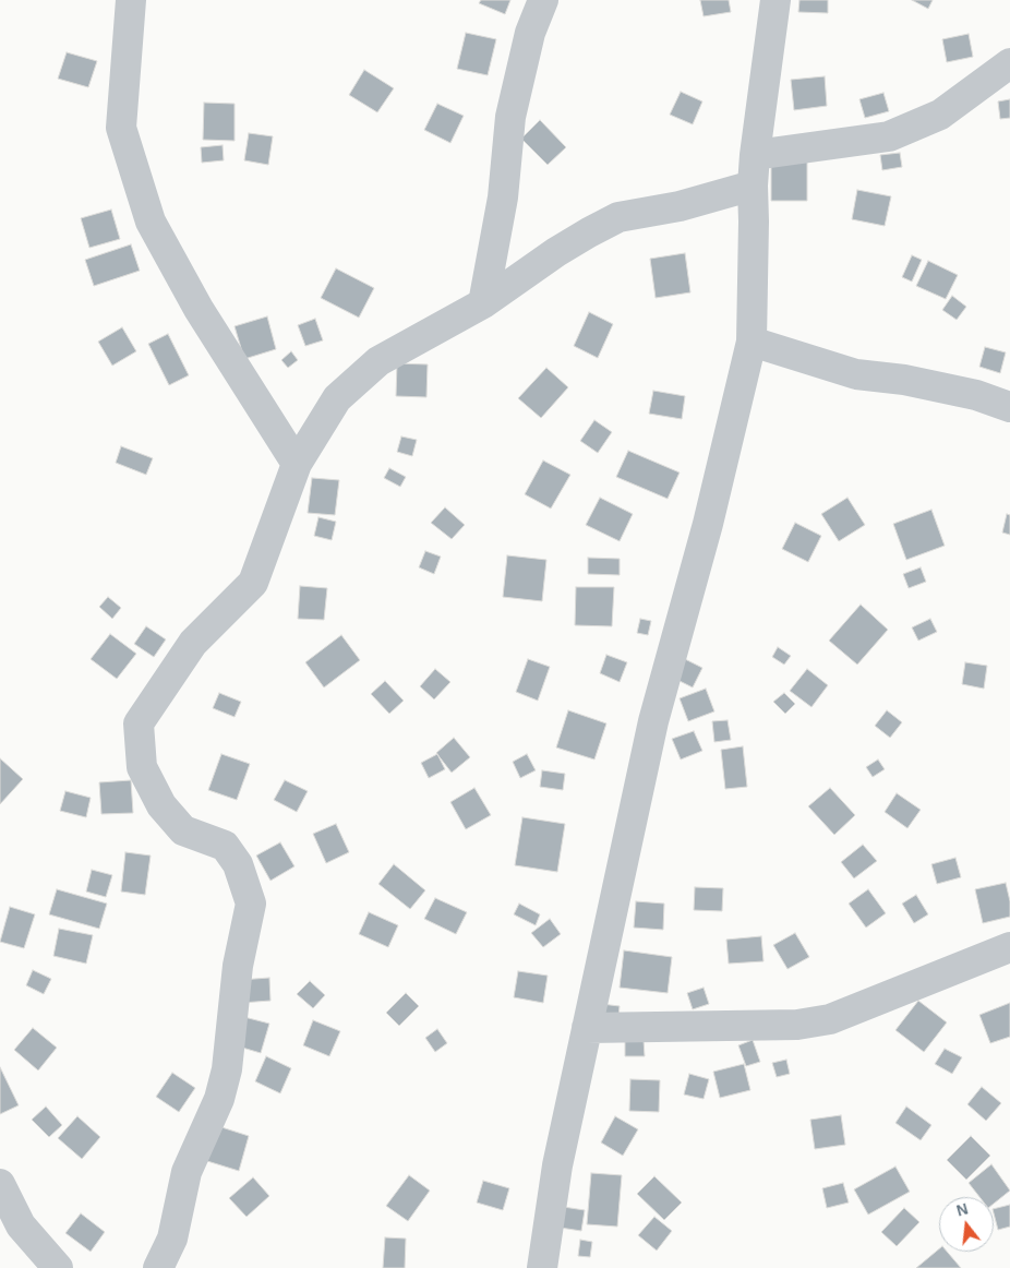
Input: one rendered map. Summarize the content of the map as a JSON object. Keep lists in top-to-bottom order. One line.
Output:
{"north":"top"}
